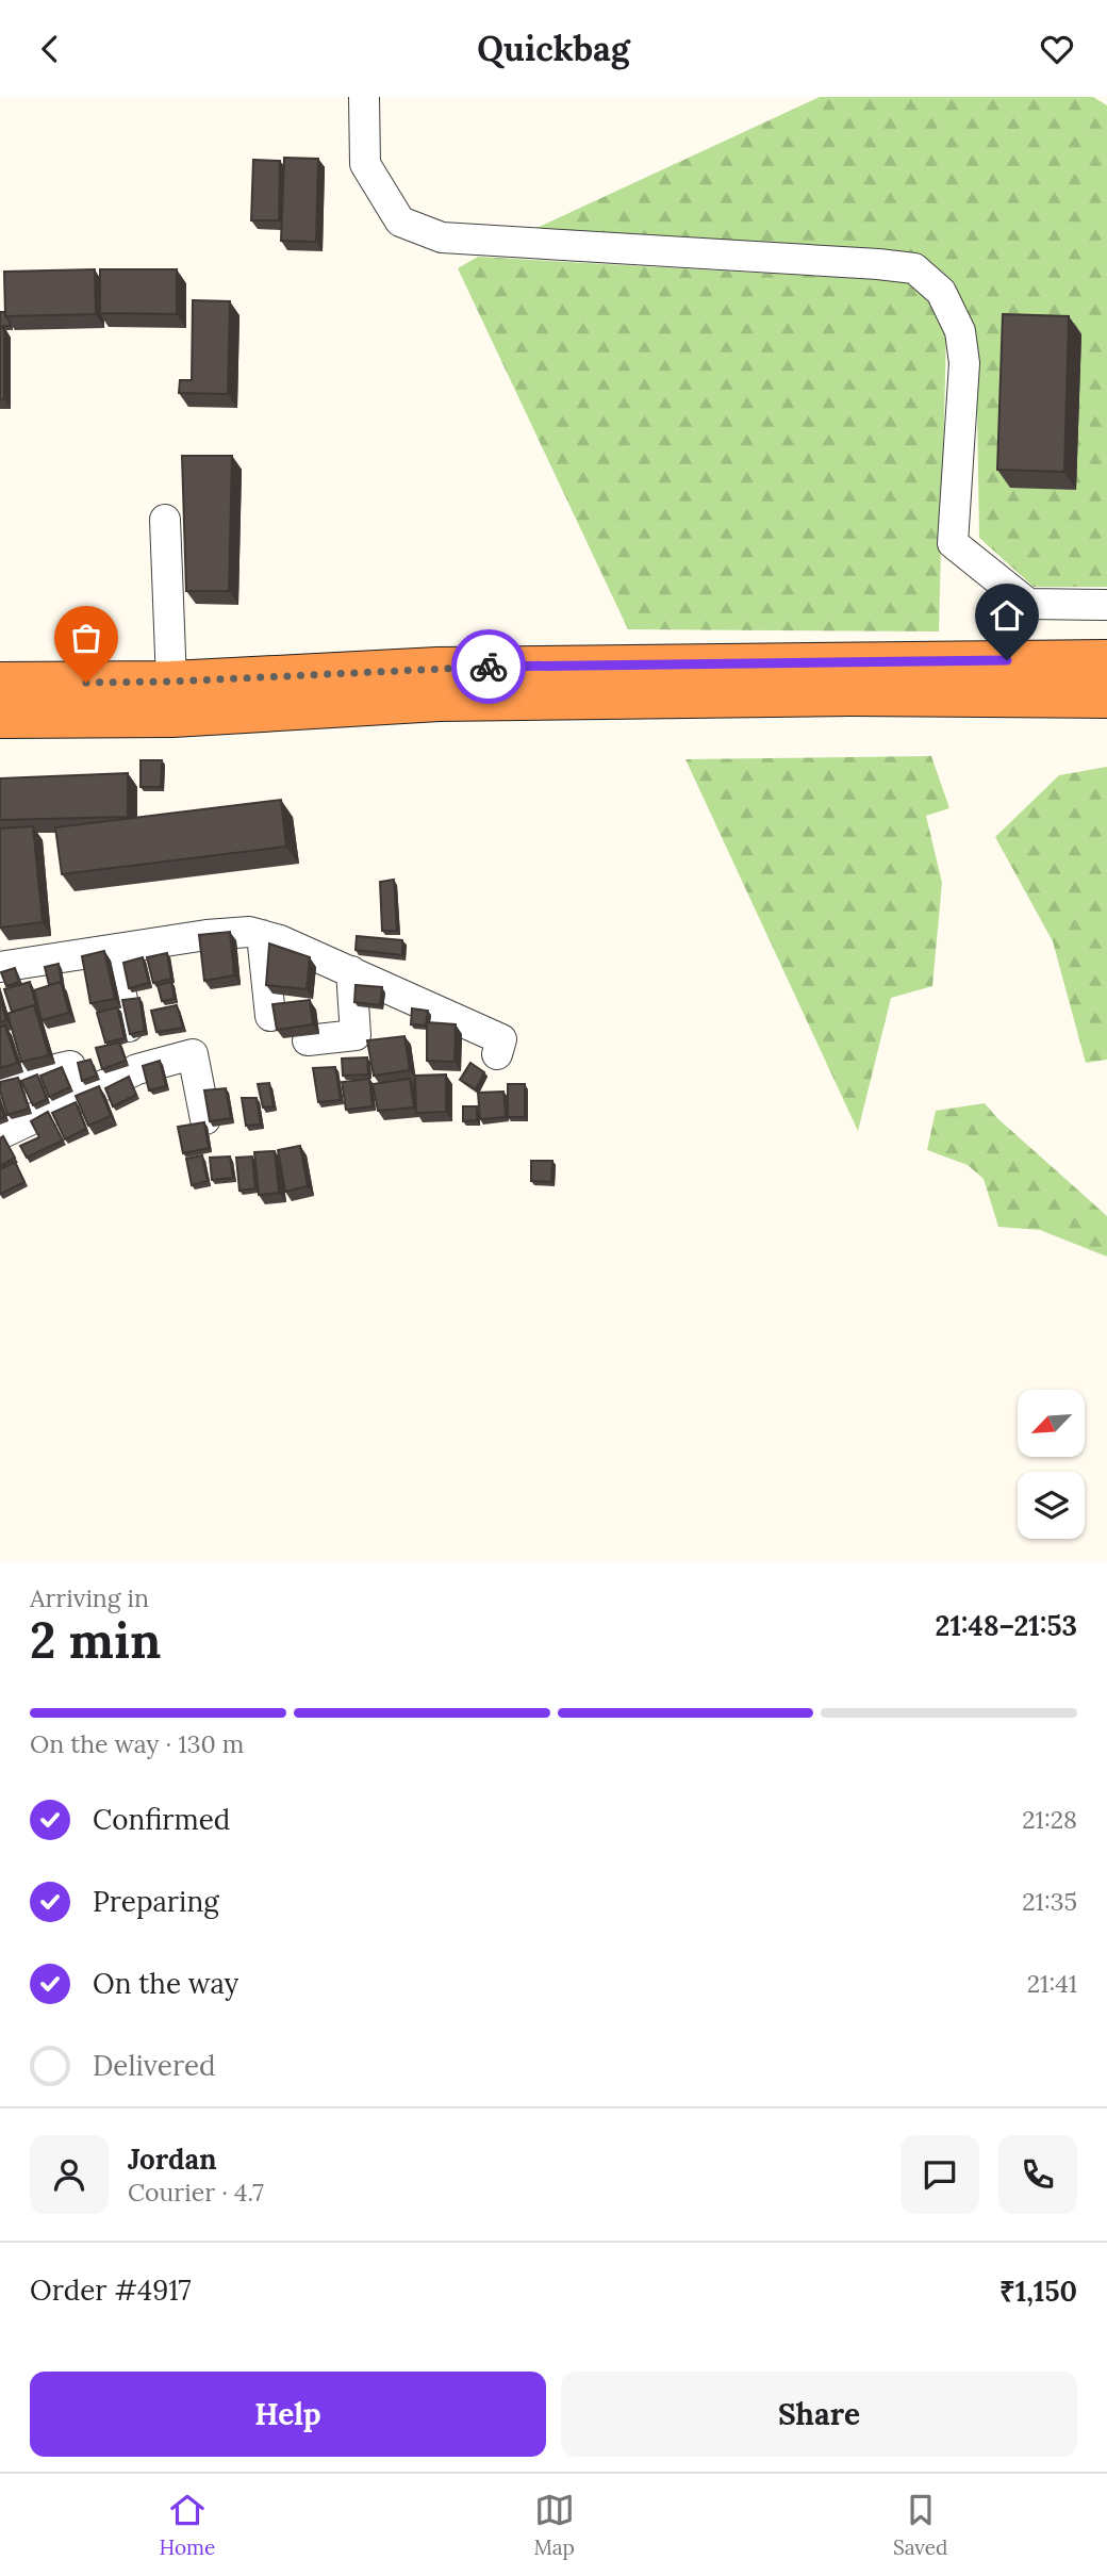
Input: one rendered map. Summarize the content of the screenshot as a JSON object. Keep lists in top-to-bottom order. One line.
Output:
{"north":"bottom left","page":{"header":"Quickbag","heading":["2 min","Arriving in","21:48–21:53"],"panel":["Jordan","Courier · 4.7","Order #4917","₹1,150"],"bar":"On the way · 130 m","list":[["Confirmed","21:28"],["Preparing","21:35"],["On the way","21:41"],"Delivered"],"buttons":["Help","Share"],"tabs":["Home","Map","Saved"]}}
